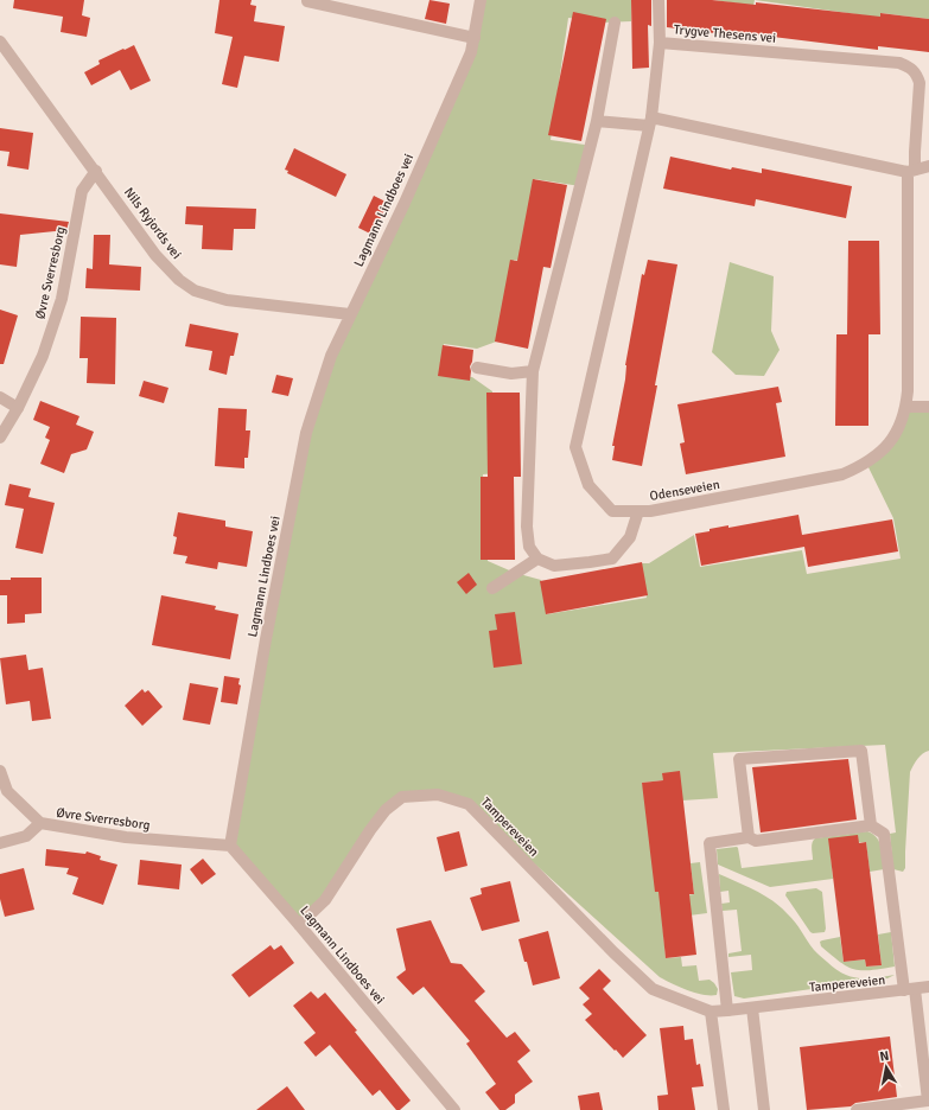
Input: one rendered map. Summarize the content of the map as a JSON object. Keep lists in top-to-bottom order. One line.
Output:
{"streets":{"street":["Trygve Thesens vei","Lagmann Lindboes vei","Nils Ryjords vei","Øvre Sverresborg","Odenseveien","Tampereveien"]},"crossings":[["Trygve Thesens vei","Odenseveien"],["Lagmann Lindboes vei","Nils Ryjords vei"],["Lagmann Lindboes vei","Øvre Sverresborg"],["Lagmann Lindboes vei","Tampereveien"],["Nils Ryjords vei","Øvre Sverresborg"]],"north":"top"}
